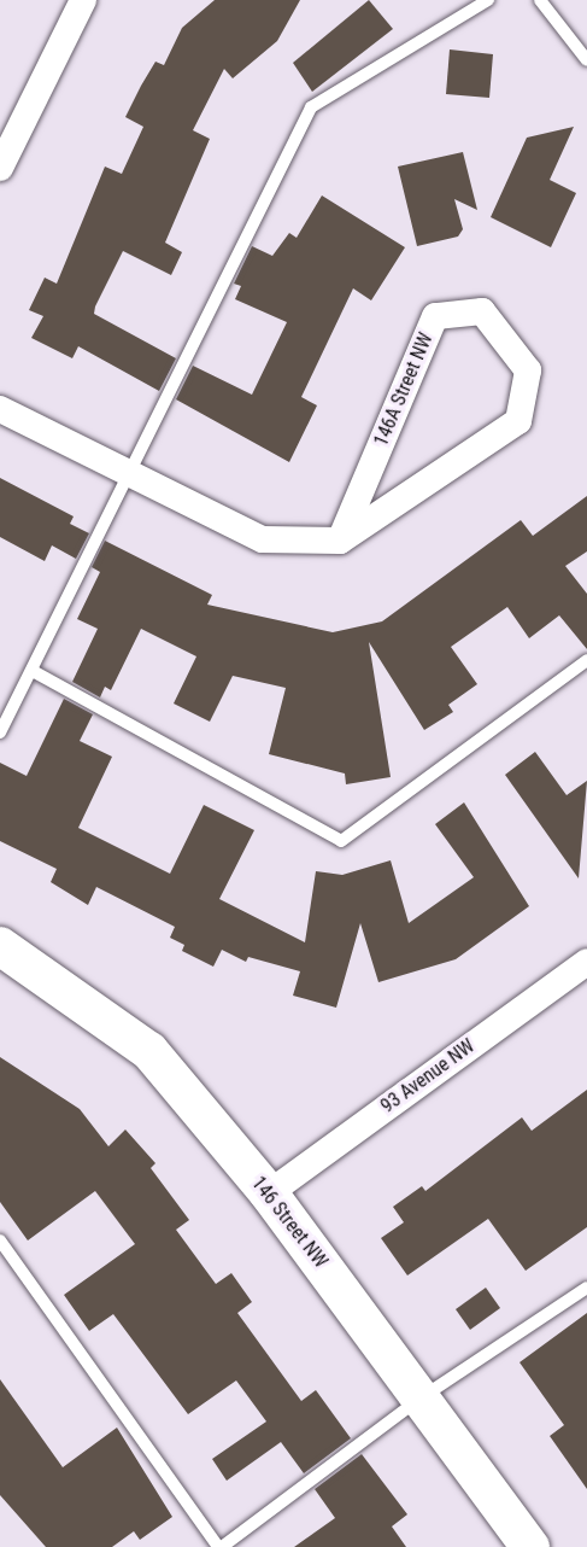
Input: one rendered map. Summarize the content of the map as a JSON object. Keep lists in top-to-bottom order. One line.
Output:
{"streets":{"street":["146A Street NW","93 Avenue NW","146 Street NW"]},"crossings":[["93 Avenue NW","146 Street NW"]]}
